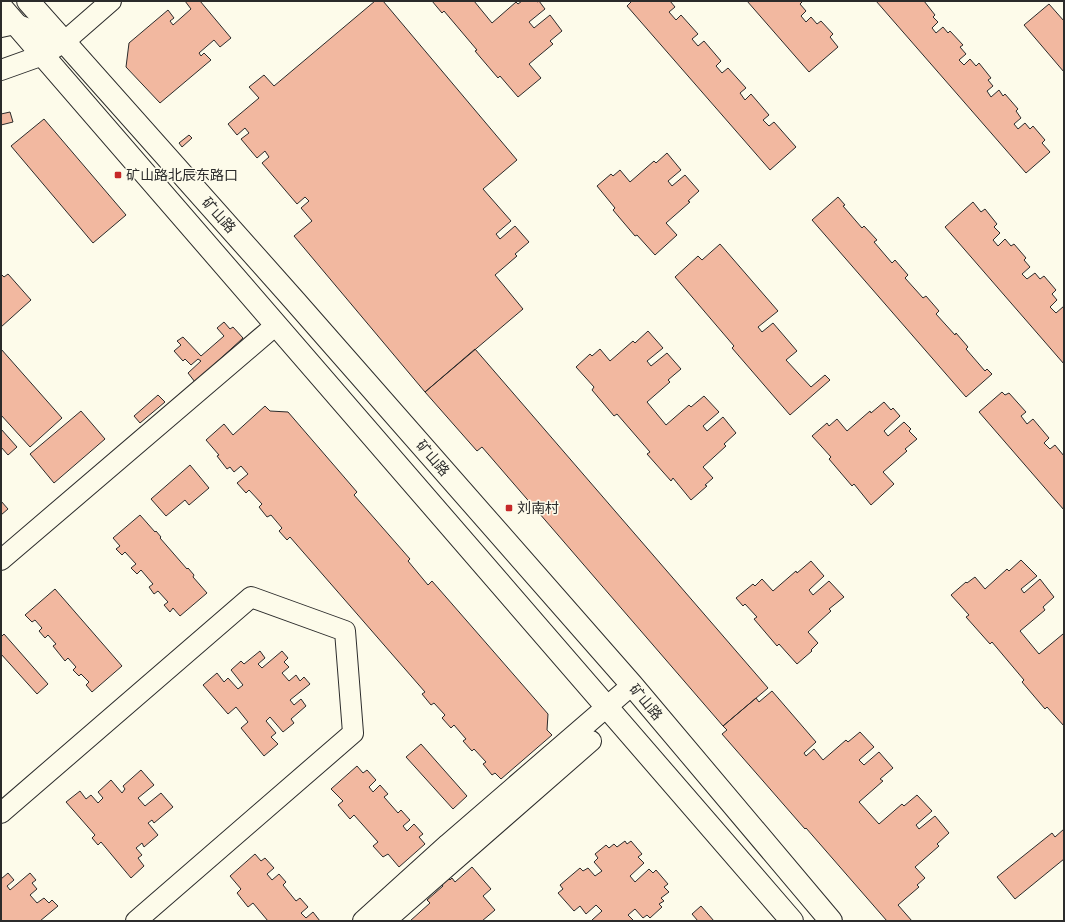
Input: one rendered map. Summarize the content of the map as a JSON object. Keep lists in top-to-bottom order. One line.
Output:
{"streets":{"main road":["矿山路"]},"places":{"transit":["矿山路北辰东路口","刘南村"]}}
